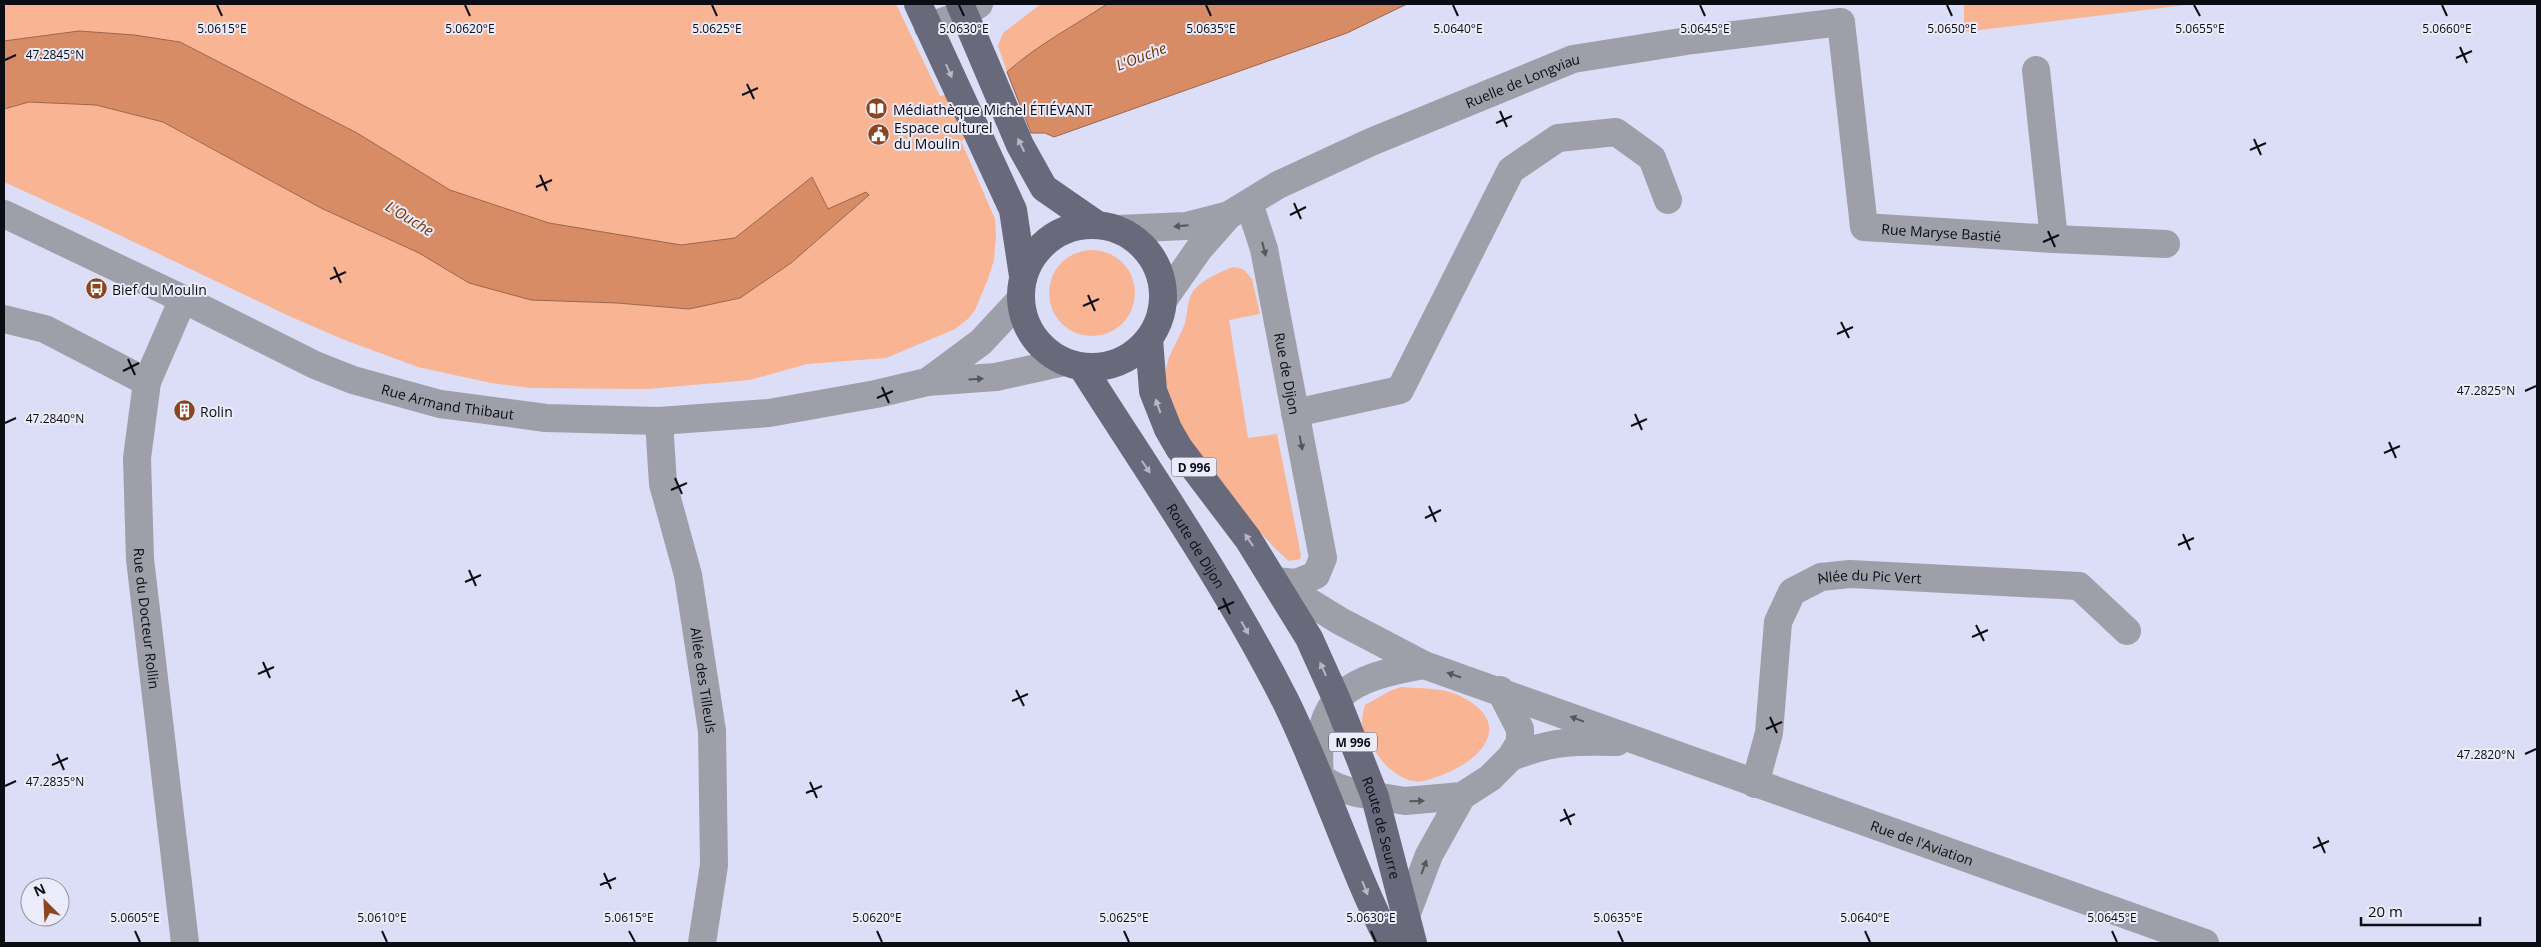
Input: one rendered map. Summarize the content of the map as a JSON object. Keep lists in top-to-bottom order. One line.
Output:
{"streets":{"main road":["D 996","Route de Dijon","M 996","Route de Seurre"],"street":["Ruelle de Longviau","Rue Maryse Bastié","Rue de Dijon","Rue Armand Thibaut","Allée du Pic Vert","Rue du Docteur Rollin","Allée des Tilleuls","Rue de l'Aviation"]},"crossings":[["Ruelle de Longviau","Rue Maryse Bastié"],["Ruelle de Longviau","Rue de Dijon"],["Ruelle de Longviau","Rue Armand Thibaut"],["Ruelle de Longviau","D 996"],["Ruelle de Longviau","Route de Dijon"],["Rue de Dijon","D 996"],["Rue de Dijon","Route de Seurre"],["Rue Armand Thibaut","D 996"],["Rue Armand Thibaut","Route de Dijon"],["Rue Armand Thibaut","Rue du Docteur Rollin"],["Rue Armand Thibaut","Allée des Tilleuls"],["D 996","Route de Dijon"],["D 996","Route de Seurre"],["Allée du Pic Vert","Rue de l'Aviation"],["Route de Seurre","Rue de l'Aviation"]],"one_way":["Rue de Dijon"],"water":["L'Ouche"],"places":{"library":["Médiathèque Michel ÉTIÉVANT"],"public building":["Espace culturel du Moulin"],"bus stop":["Bief du Moulin"],"building":["Rolin"]},"scale_bar":"20 m","north":"top left","coordinates":["5.0615°E","5.0620°E","5.0625°E","5.0635°E","5.0640°E","5.0645°E","5.0650°E","5.0630°E","5.0655°E","5.0660°E","47.2845°N","47.2825°N","47.2840°N","47.2820°N","47.2835°N","5.0605°E","5.0610°E"]}
